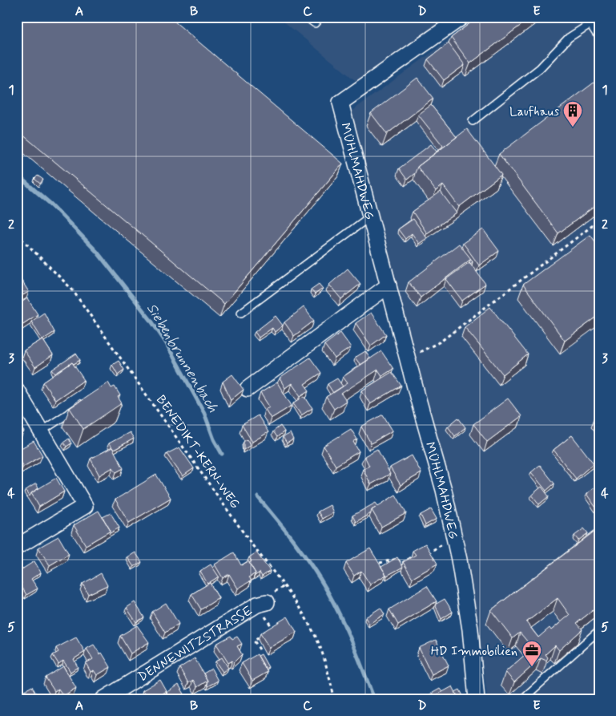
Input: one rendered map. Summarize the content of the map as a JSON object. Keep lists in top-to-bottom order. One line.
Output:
{"streets":{"street":["MÜHLMAHDWEG","DENNEWITZSTRASSE"],"path":["BENEDIKT-KERN-WEG"]},"water":["Siebenbrunnenbach"],"places":{"building":["Laufhaus"],"office":["HD Immobilien"]},"grid":{"columns":["A","B","C","D","E"],"rows":["1","2","3","4","5"]}}
